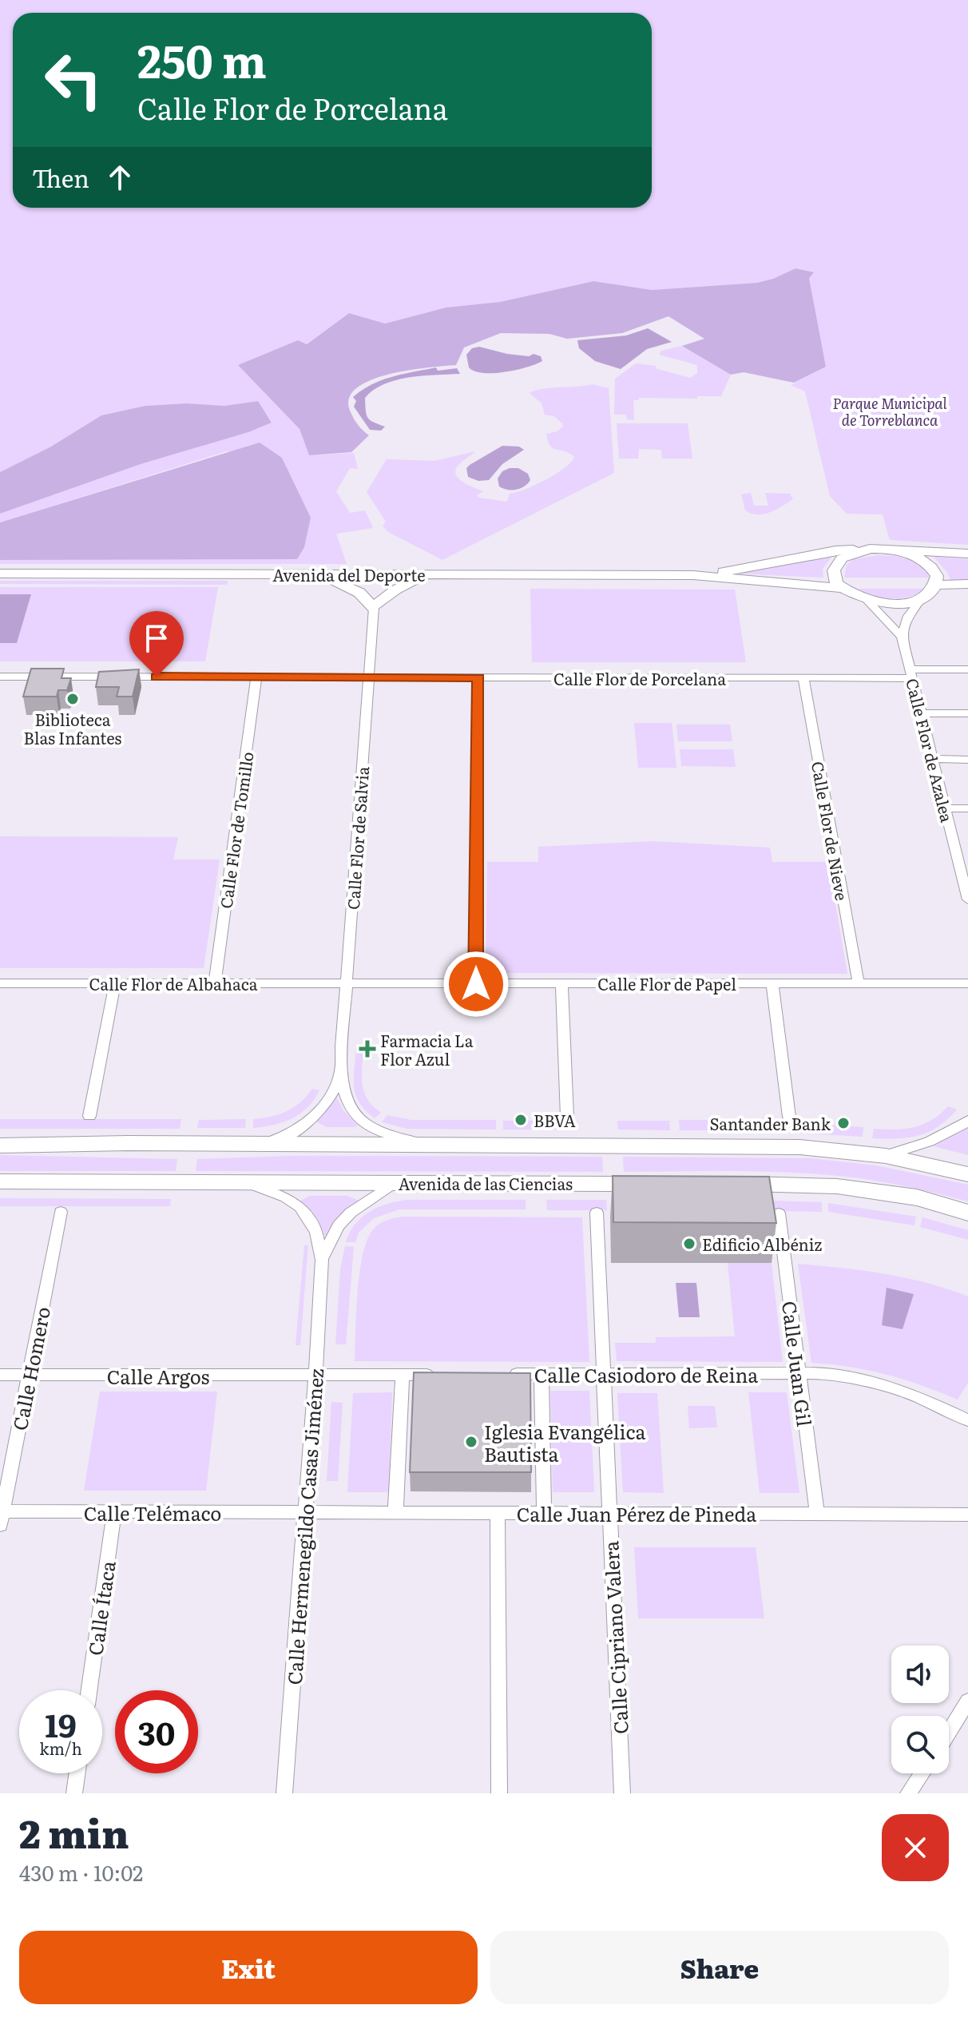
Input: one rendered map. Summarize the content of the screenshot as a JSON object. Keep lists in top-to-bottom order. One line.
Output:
{"streets":{"main road":["Avenida de las Ciencias"],"street":["Avenida del Deporte","Calle Flor de Porcelana","Calle Flor de Azalea","Calle Flor de Tomillo","Calle Flor de Nieve","Calle Flor de Salvia","Calle Flor de Albahaca","Calle Flor de Papel","Calle Juan Gil","Calle Homero","Calle Casiodoro de Reina","Calle Argos","Calle Telémaco","Calle Juan Pérez de Pineda","Calle Hermenegildo Casas Jiménez","Calle Ítaca","Calle Cipriano Valera"]},"crossings":[["Calle Flor de Porcelana","Calle Flor de Azalea"],["Calle Flor de Porcelana","Calle Flor de Tomillo"],["Calle Flor de Porcelana","Calle Flor de Nieve"],["Calle Flor de Porcelana","Calle Flor de Salvia"],["Calle Flor de Tomillo","Calle Flor de Albahaca"],["Calle Flor de Nieve","Calle Flor de Papel"],["Calle Flor de Salvia","Calle Flor de Albahaca"],["Calle Flor de Salvia","Calle Flor de Papel"],["Calle Flor de Albahaca","Calle Flor de Papel"],["Avenida de las Ciencias","Calle Hermenegildo Casas Jiménez"],["Calle Juan Gil","Calle Casiodoro de Reina"],["Calle Juan Gil","Calle Juan Pérez de Pineda"],["Calle Homero","Calle Argos"],["Calle Homero","Calle Telémaco"],["Calle Casiodoro de Reina","Calle Cipriano Valera"],["Calle Argos","Calle Hermenegildo Casas Jiménez"],["Calle Telémaco","Calle Juan Pérez de Pineda"],["Calle Telémaco","Calle Hermenegildo Casas Jiménez"],["Calle Telémaco","Calle Ítaca"],["Calle Juan Pérez de Pineda","Calle Hermenegildo Casas Jiménez"],["Calle Juan Pérez de Pineda","Calle Cipriano Valera"]],"parks":["Parque Municipal de Torreblanca"],"places":{"other":["Biblioteca Blas Infantes","BBVA","Santander Bank","Edificio Albéniz","Iglesia Evangélica Bautista"],"health":["Farmacia La Flor Azul"]},"page":{"turn":["250 m","Calle Flor de Porcelana"],"then":"Then","speed":"19 km/h","limit":"30","heading":["2 min","430 m · 10:02"],"buttons":["Exit","Share"]}}
